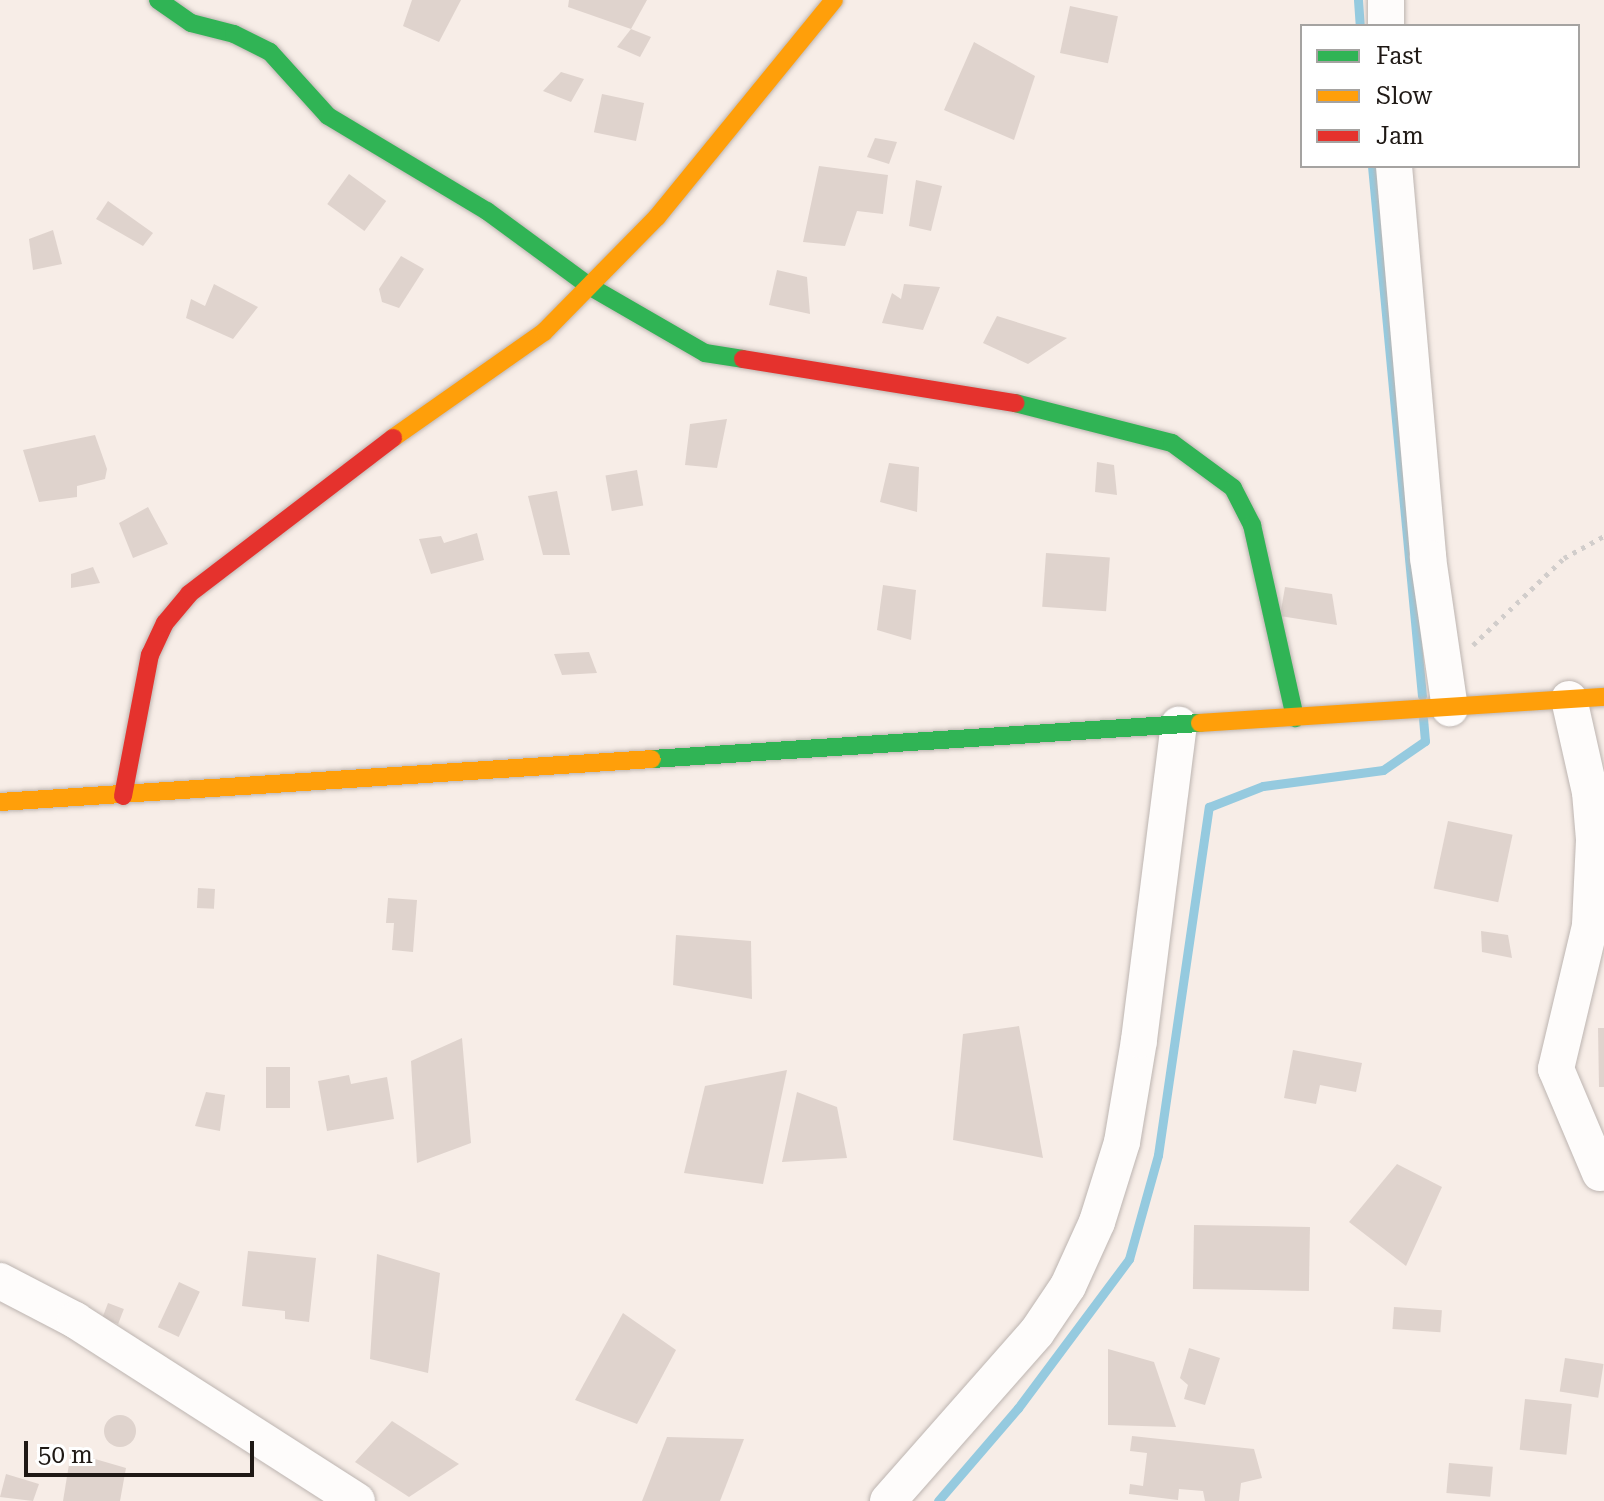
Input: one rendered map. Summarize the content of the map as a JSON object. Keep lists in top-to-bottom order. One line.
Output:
{"legend":["Fast","Slow","Jam"],"scale_bar":"50 m"}
